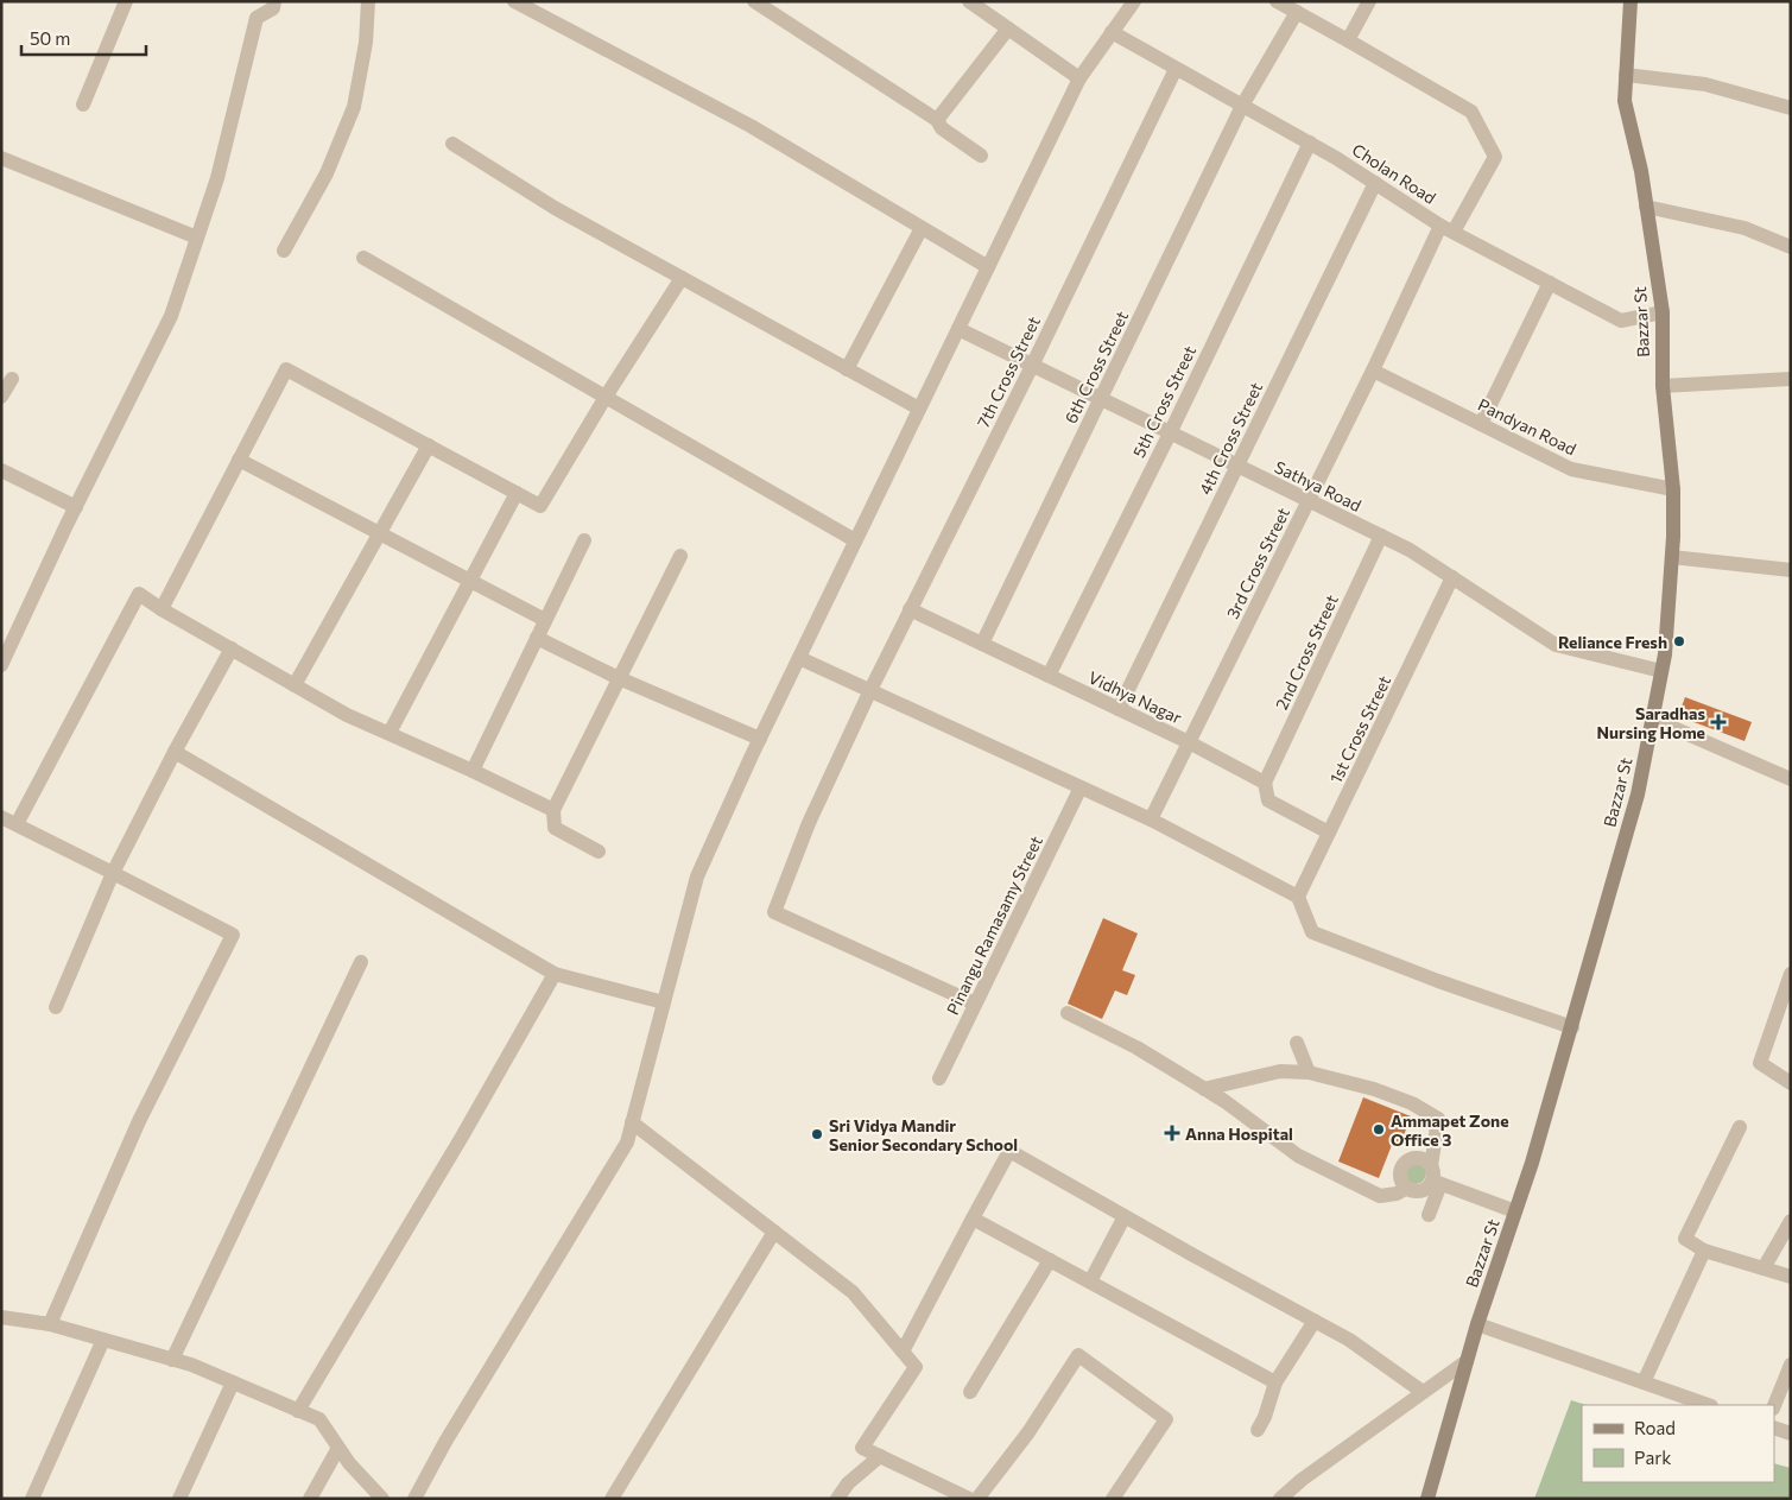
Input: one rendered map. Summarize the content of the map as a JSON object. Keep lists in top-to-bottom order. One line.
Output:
{"streets":{"main road":["Bazzar St"],"street":["Cholan Road","6th Cross Street","7th Cross Street","5th Cross Street","Pandyan Road","4th Cross Street","Sathya Road","3rd Cross Street","2nd Cross Street","Vidhya Nagar","1st Cross Street","Pinangu Ramasamy Street"]},"crossings":[["Cholan Road","Bazzar St"],["Cholan Road","6th Cross Street"],["Cholan Road","7th Cross Street"],["Cholan Road","5th Cross Street"],["Cholan Road","4th Cross Street"],["Cholan Road","3rd Cross Street"],["Bazzar St","Pandyan Road"],["Bazzar St","Sathya Road"],["6th Cross Street","Sathya Road"],["6th Cross Street","Vidhya Nagar"],["7th Cross Street","Sathya Road"],["7th Cross Street","Vidhya Nagar"],["7th Cross Street","Pinangu Ramasamy Street"],["5th Cross Street","Sathya Road"],["5th Cross Street","Vidhya Nagar"],["Pandyan Road","3rd Cross Street"],["4th Cross Street","Sathya Road"],["4th Cross Street","Vidhya Nagar"],["Sathya Road","3rd Cross Street"],["Sathya Road","2nd Cross Street"],["Sathya Road","1st Cross Street"],["3rd Cross Street","Vidhya Nagar"],["2nd Cross Street","Vidhya Nagar"]],"places":{"other":["Reliance Fresh","Ammapet Zone Office 3","Sri Vidya Mandir Senior Secondary School"],"health":["Saradhas Nursing Home","Anna Hospital"]},"legend":["Road","Park"],"scale_bar":"50 m"}
